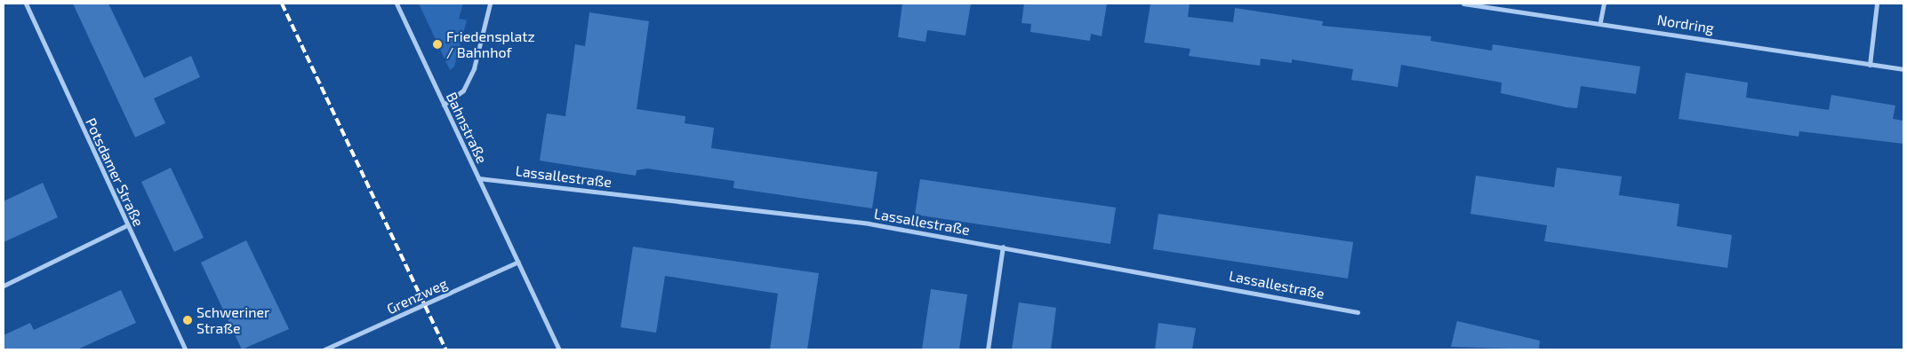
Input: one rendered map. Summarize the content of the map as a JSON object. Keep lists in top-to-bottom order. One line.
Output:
{"streets":{"street":["Nordring","Bahnstraße","Potsdamer Straße","Lassallestraße","Grenzweg"]},"crossings":[["Bahnstraße","Lassallestraße"],["Bahnstraße","Grenzweg"]],"places":["Friedensplatz / Bahnhof","Schweriner Straße"]}
